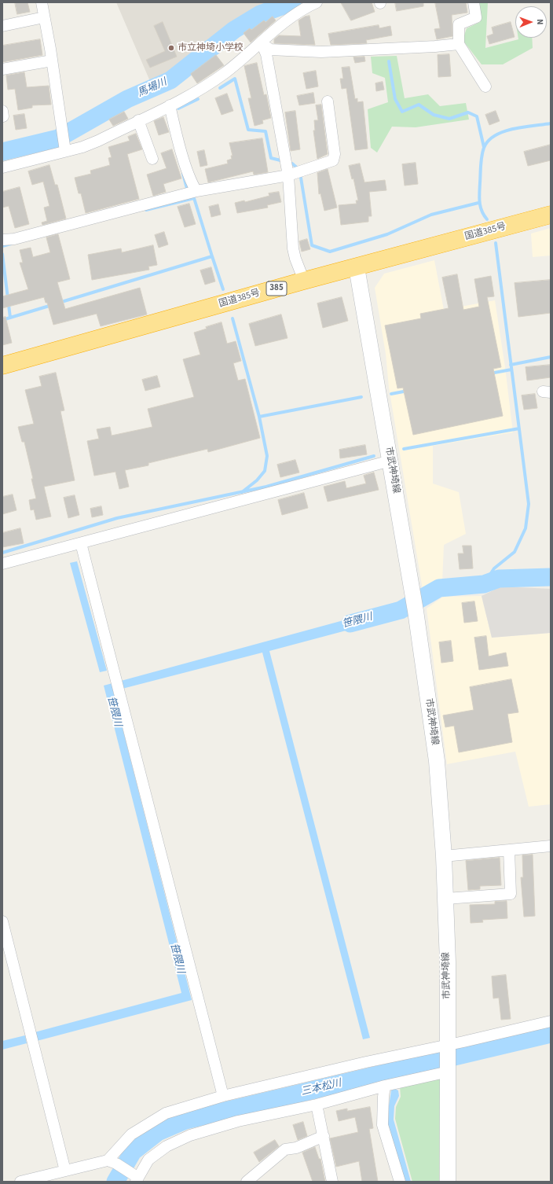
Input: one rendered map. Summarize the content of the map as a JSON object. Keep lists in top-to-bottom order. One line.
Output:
{"streets":{"highway":["国道385号","385"],"main road":["市武神埼線"]},"crossings":[["国道385号","市武神埼線"]],"water":["馬場川","笹隈川","三本松川"],"places":["市立神埼小学校"],"north":"right"}
